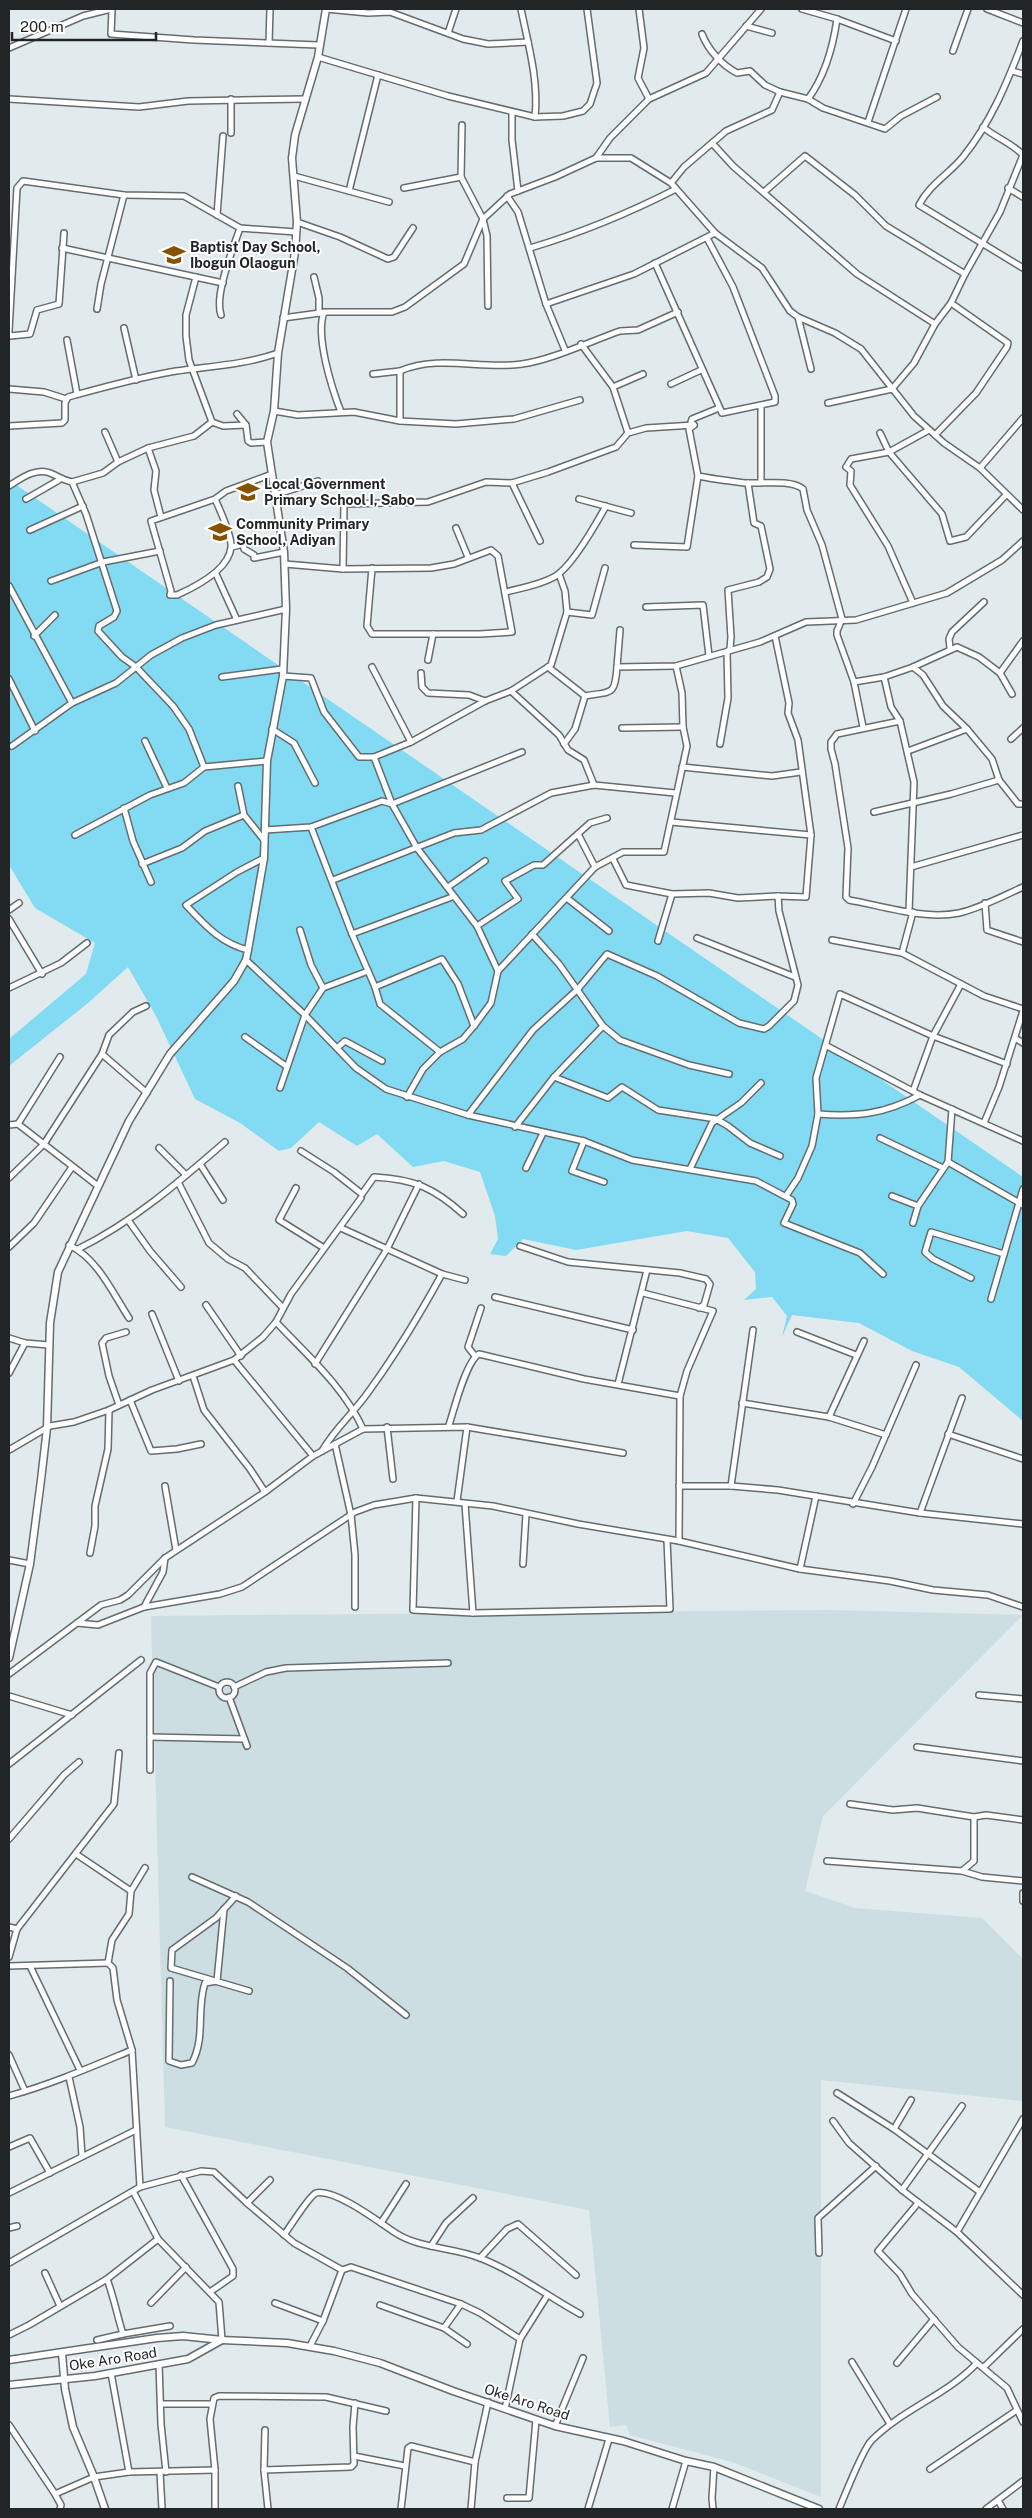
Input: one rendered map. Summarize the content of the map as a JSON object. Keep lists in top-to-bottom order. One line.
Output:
{"streets":{"main road":["Oke Aro Road"]},"places":{"school or university":["Baptist Day School, Ibogun Olaogun","Local Government Primary School I, Sabo","Community Primary School, Adiyan"]},"scale_bar":"200 m"}
